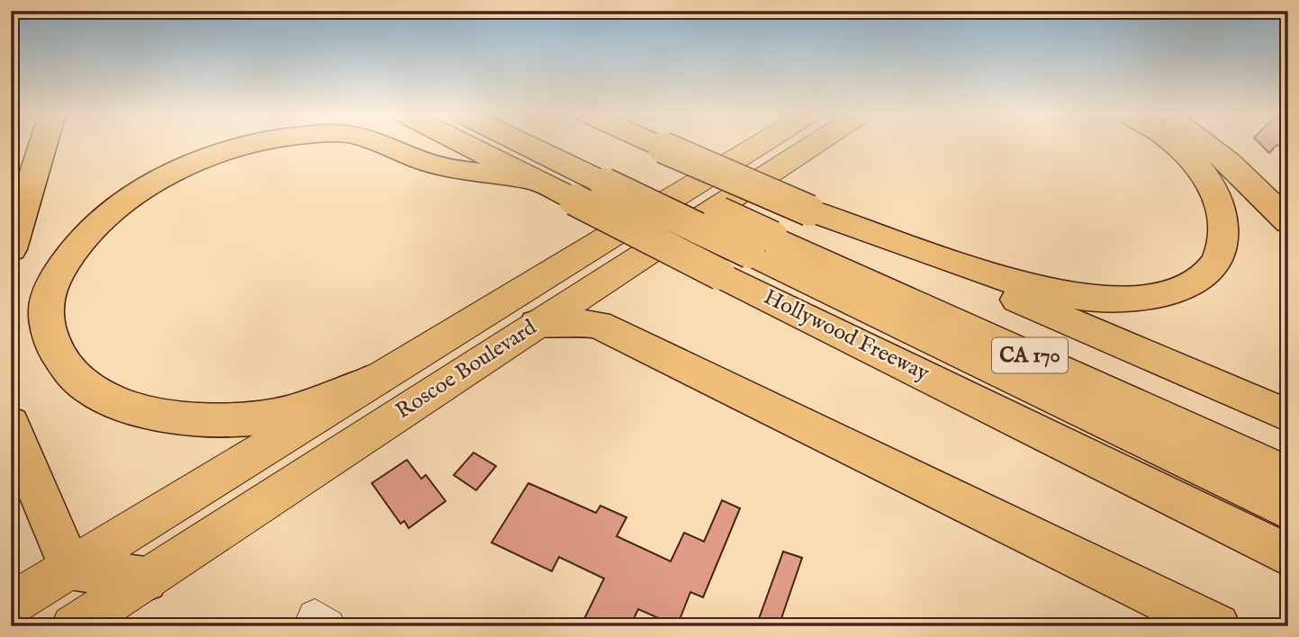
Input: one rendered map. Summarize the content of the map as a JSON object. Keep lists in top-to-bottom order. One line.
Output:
{"streets":{"highway":["Hollywood Freeway","CA 170"],"main road":["Roscoe Boulevard"]}}
